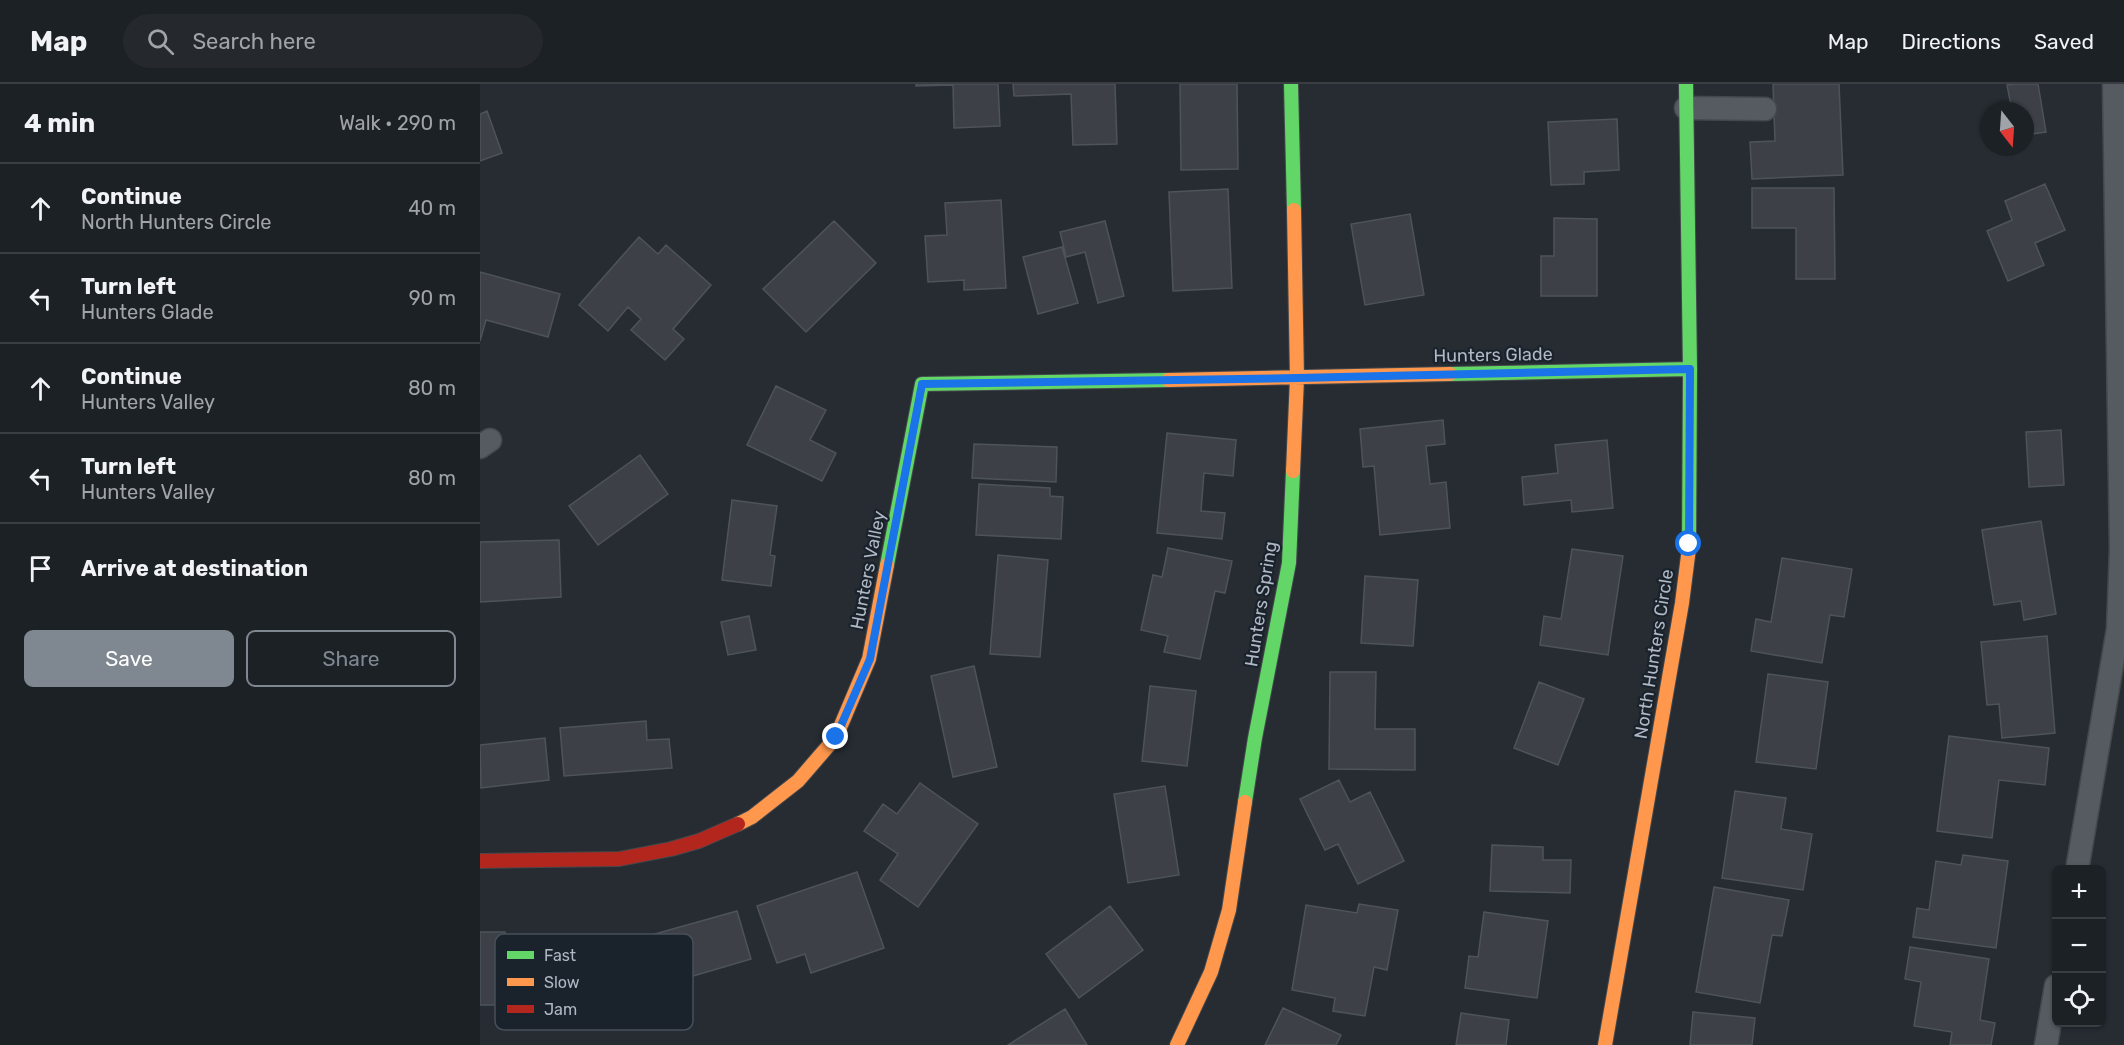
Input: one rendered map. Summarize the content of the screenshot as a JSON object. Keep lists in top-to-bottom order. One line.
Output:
{"streets":{"street":["Hunters Glade","Hunters Valley","Hunters Spring","North Hunters Circle"]},"crossings":[["Hunters Glade","Hunters Valley"],["Hunters Glade","Hunters Spring"],["Hunters Glade","North Hunters Circle"],["Hunters Valley","Hunters Spring"]],"legend":["Fast","Slow","Jam"],"north":"bottom","page":{"header":"Map","search":"Search here","nav":["Map","Directions","Saved"],"heading":["4 min","Walk · 290 m"],"list":[["Continue","North Hunters Circle","40 m"],["Turn left","Hunters Glade","90 m"],["Continue","Hunters Valley","80 m"],["Turn left","Hunters Valley","80 m"],"Arrive at destination"],"buttons":["Save","Share"],"map_buttons":["+","−"]}}
